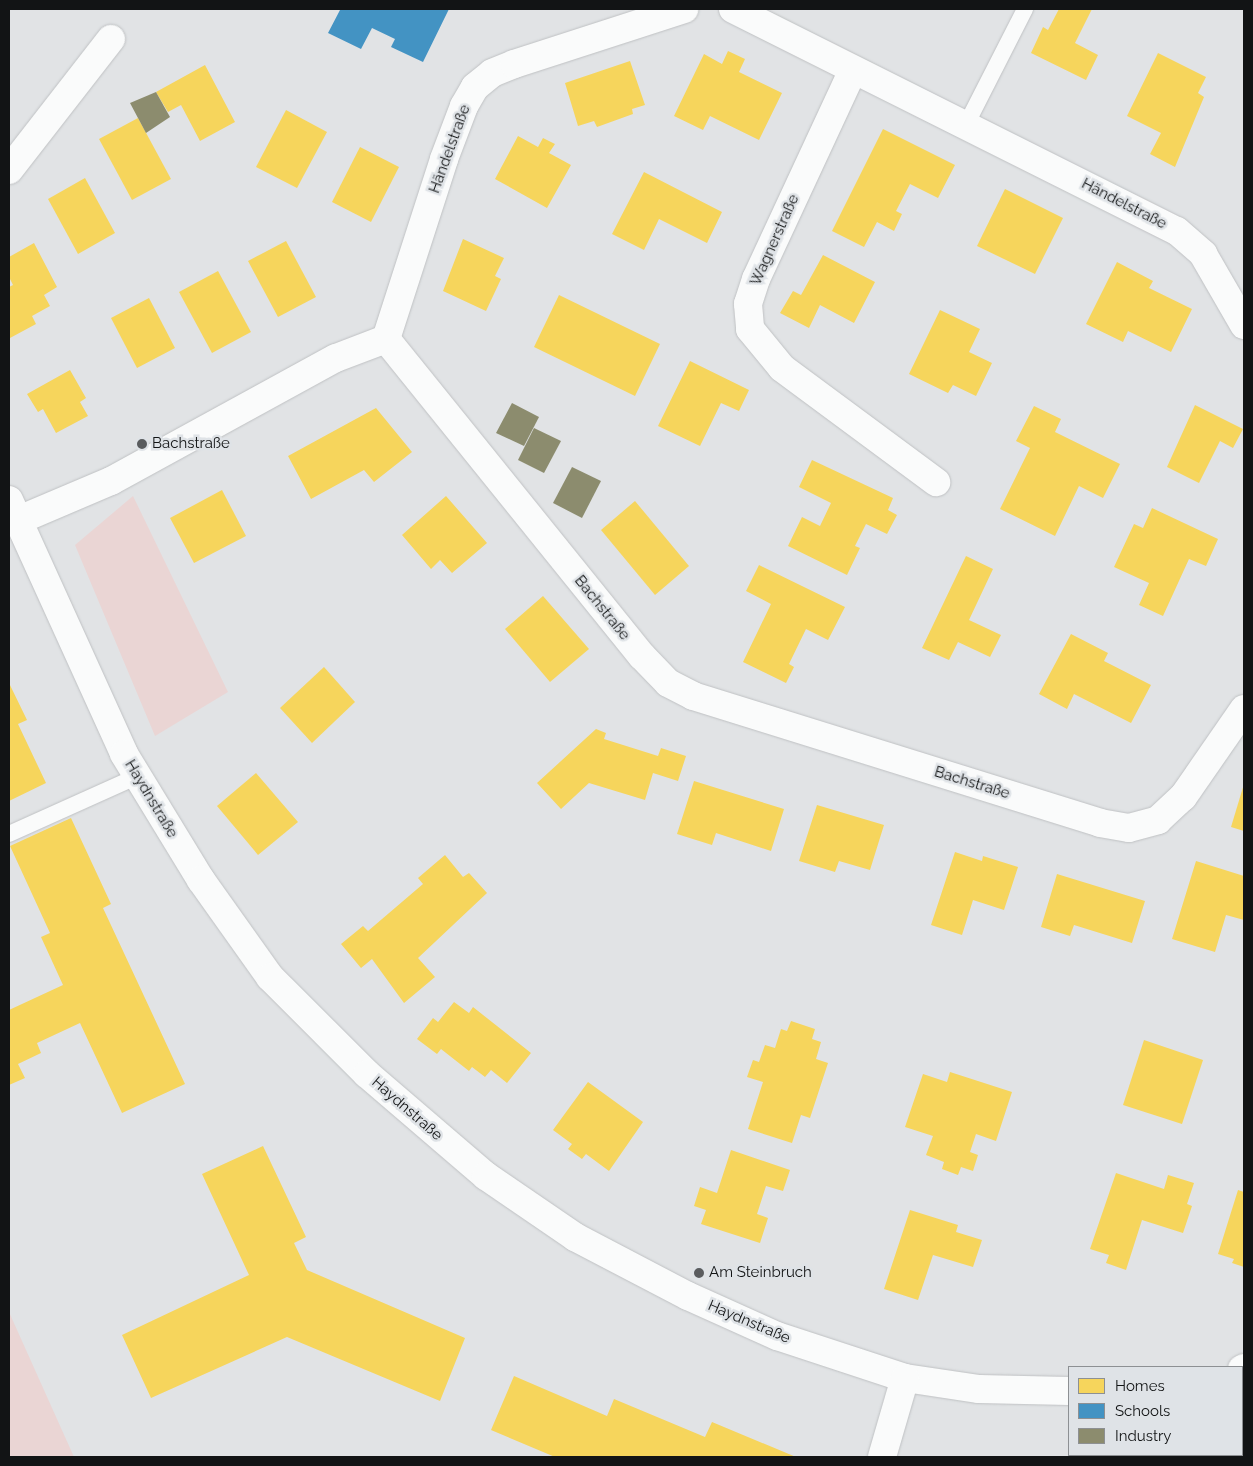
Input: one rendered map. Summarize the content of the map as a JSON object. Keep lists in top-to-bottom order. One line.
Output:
{"streets":{"street":["Händelstraße","Wagnerstraße","Bachstraße","Haydnstraße"]},"crossings":[["Händelstraße","Wagnerstraße"],["Händelstraße","Bachstraße"]],"places":["Bachstraße","Am Steinbruch"],"legend":["Homes","Schools","Industry"]}
